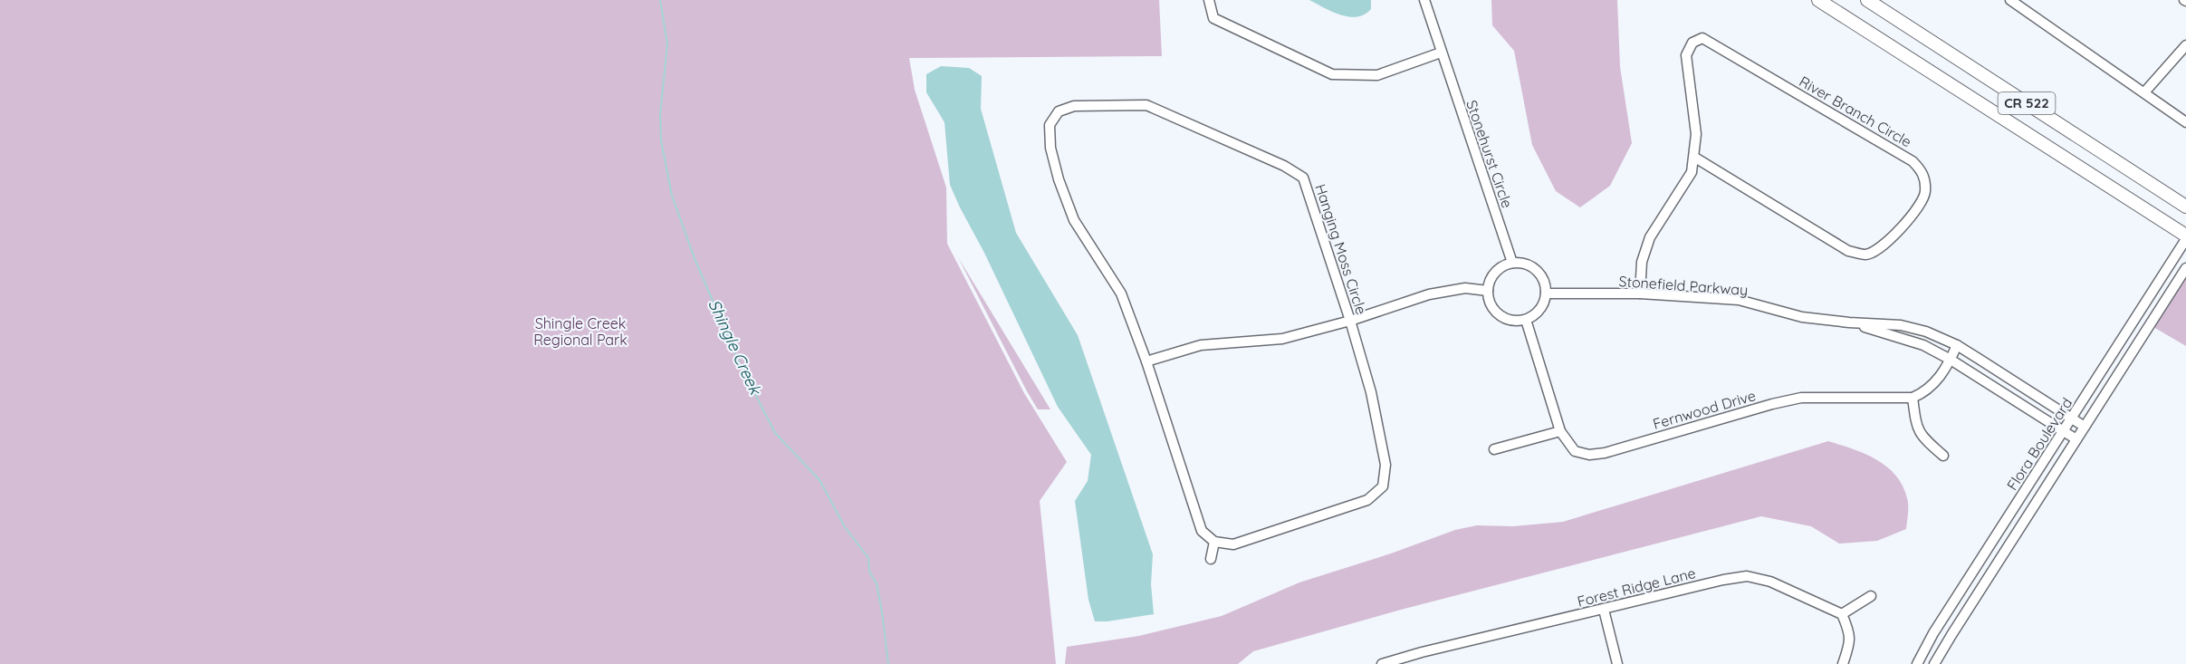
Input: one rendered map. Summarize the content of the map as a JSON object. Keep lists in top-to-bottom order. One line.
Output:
{"streets":{"main road":["CR 522"],"street":["River Branch Circle","Stonehurst Circle","Hanging Moss Circle","Stonefield Parkway","Fernwood Drive","Flora Boulevard","Forest Ridge Lane"]},"crossings":[["CR 522","Flora Boulevard"],["River Branch Circle","Stonefield Parkway"],["Stonehurst Circle","Stonefield Parkway"],["Stonehurst Circle","Fernwood Drive"],["Stonefield Parkway","Fernwood Drive"],["Stonefield Parkway","Flora Boulevard"]],"water":["Shingle Creek"],"parks":["Shingle Creek Regional Park"]}
